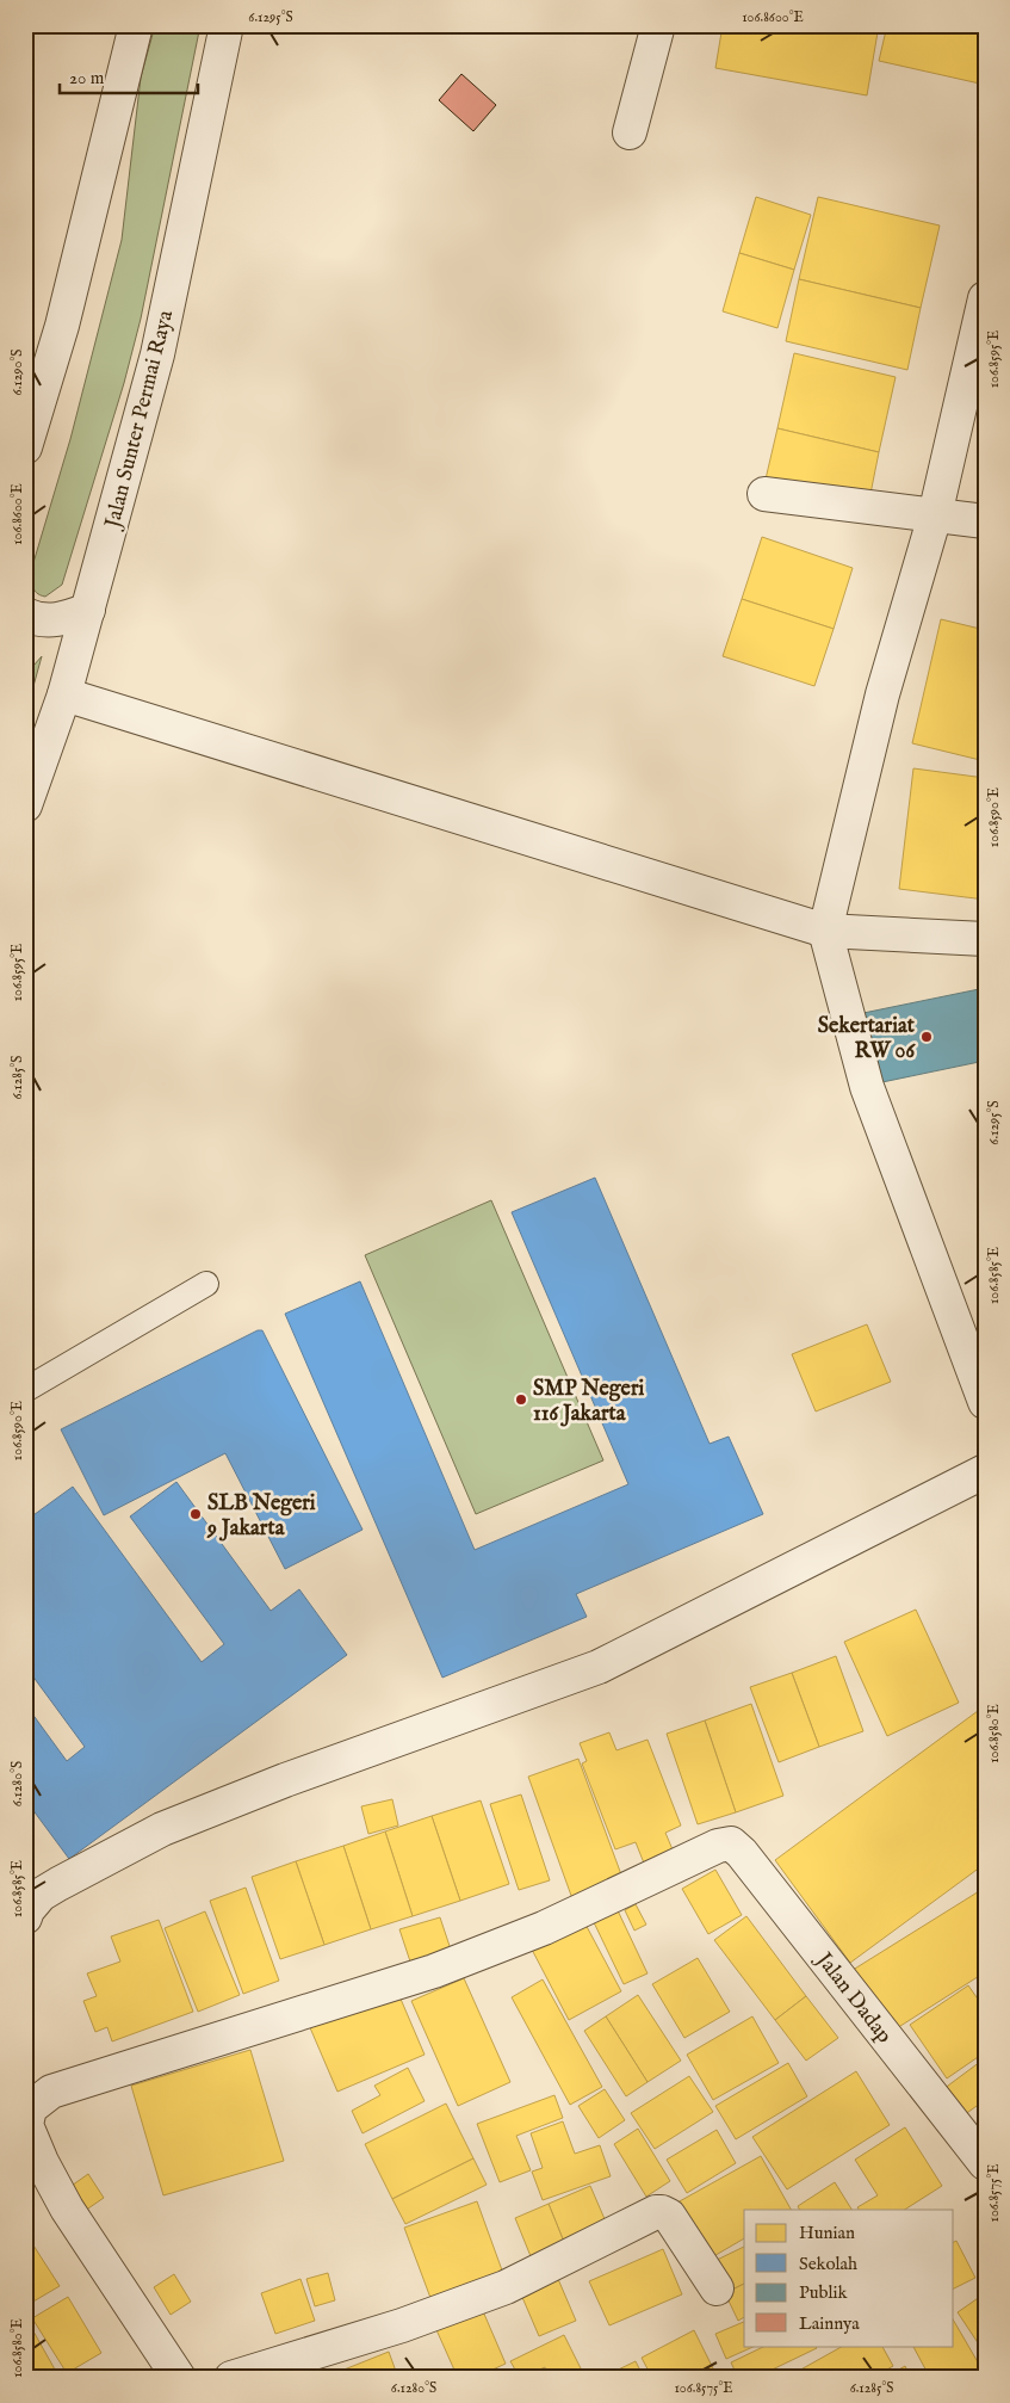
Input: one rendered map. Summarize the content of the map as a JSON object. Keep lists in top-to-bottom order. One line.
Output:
{"streets":{"street":["Jalan Sunter Permai Raya","Jalan Dadap"]},"places":["Sekertariat RW 06","SMP Negeri 116 Jakarta","SLB Negeri 9 Jakarta"],"legend":["Hunian","Sekolah","Publik","Lainnya"],"scale_bar":"20 m","coordinates":["6.1295°S","106.8600°E","106.8595°E","6.1290°S","106.8590°E","6.1285°S","106.8585°E","106.8580°E","6.1280°S","106.8575°E"]}
